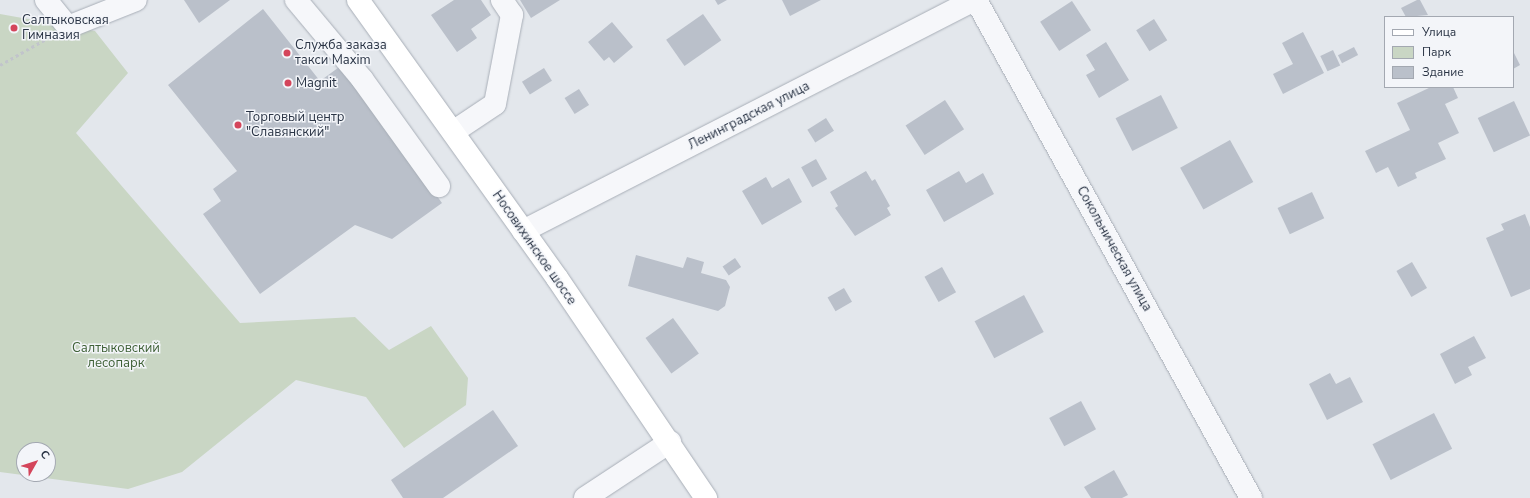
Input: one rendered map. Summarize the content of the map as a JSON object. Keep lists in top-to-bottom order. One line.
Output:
{"streets":{"main road":["Носовихинское шоссе"],"street":["Ленинградская улица","Сокольническая улица"]},"crossings":[["Ленинградская улица","Носовихинское шоссе"],["Ленинградская улица","Сокольническая улица"]],"parks":["Салтыковский лесопарк"],"places":["Салтыковская Гимназия","Служба заказа такси Maxim","Magnit","Торговый центр \"Славянский\""],"legend":["Улица","Парк","Здание"],"north":"top right"}
